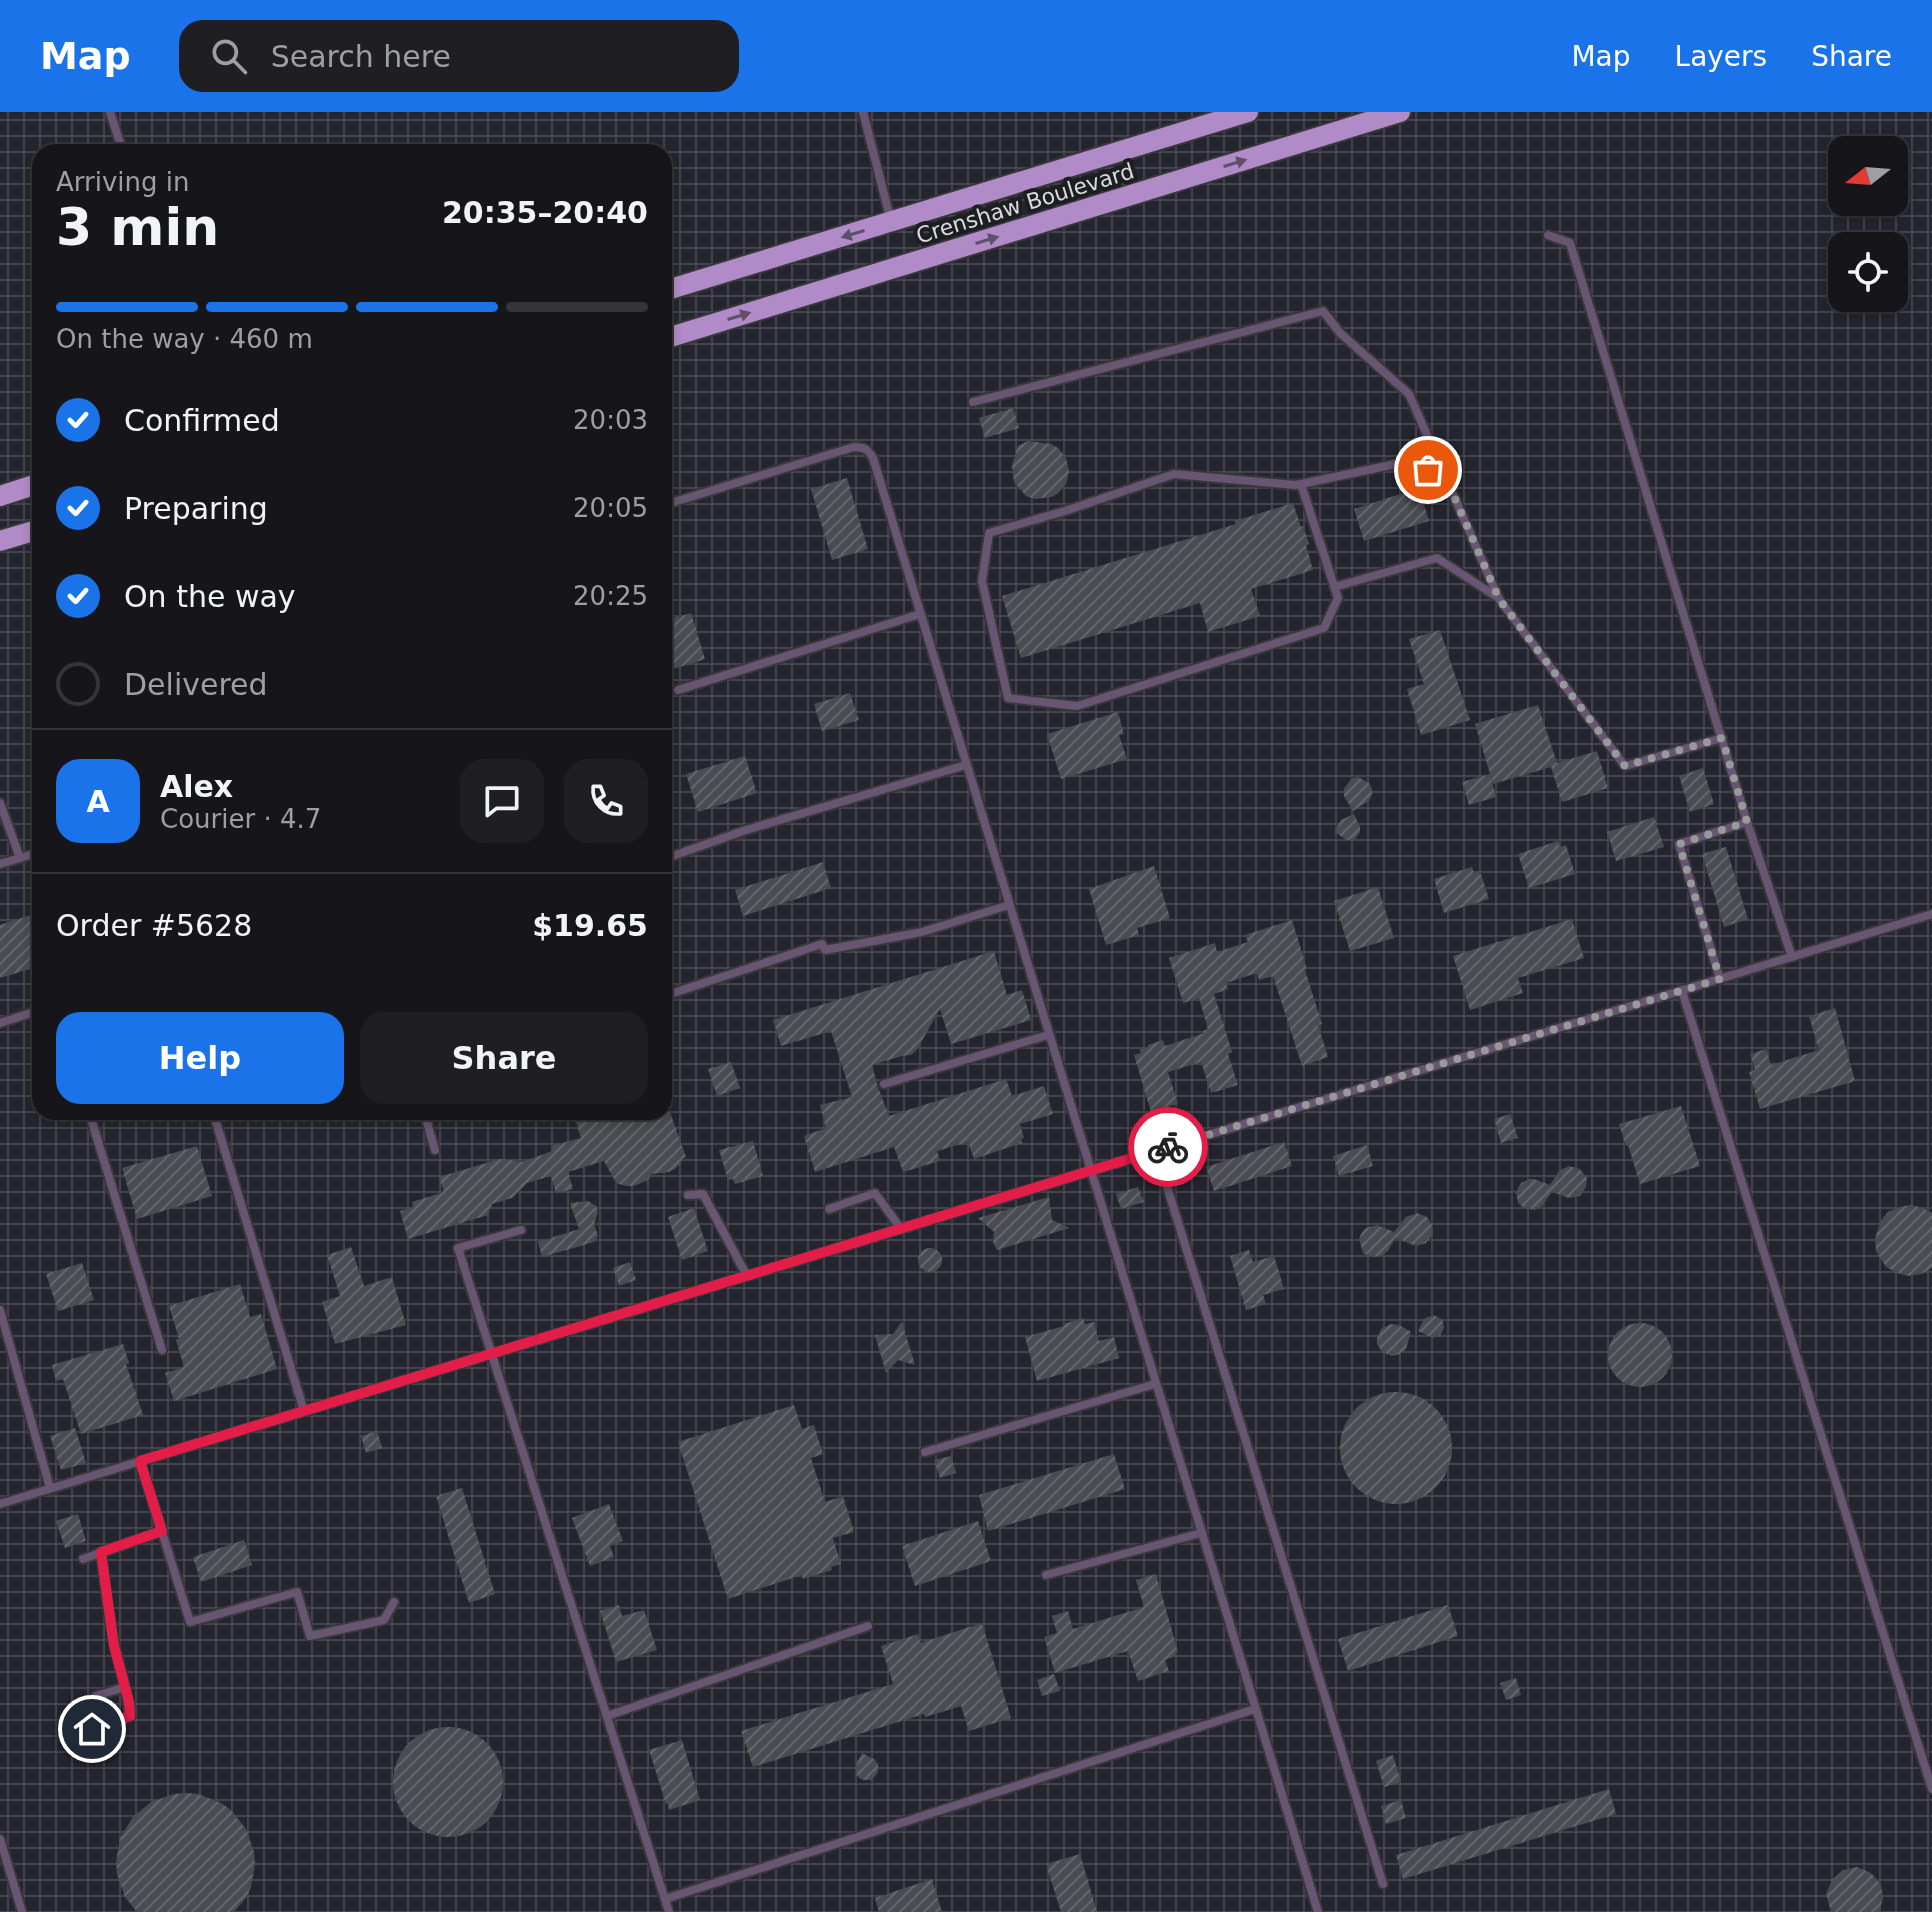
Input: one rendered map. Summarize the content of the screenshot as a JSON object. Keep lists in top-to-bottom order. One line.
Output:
{"streets":{"main road":["Crenshaw Boulevard"]},"north":"left","page":{"header":"Map","search":"Search here","nav":["Map","Layers","Share"],"heading":["3 min","Arriving in","20:35–20:40"],"panel":["Alex","Courier · 4.7","Order #5628","$19.65"],"bar":"On the way · 460 m","list":[["Confirmed","20:03"],["Preparing","20:05"],["On the way","20:25"],"Delivered"],"round":"A","buttons":["Help","Share"]}}
